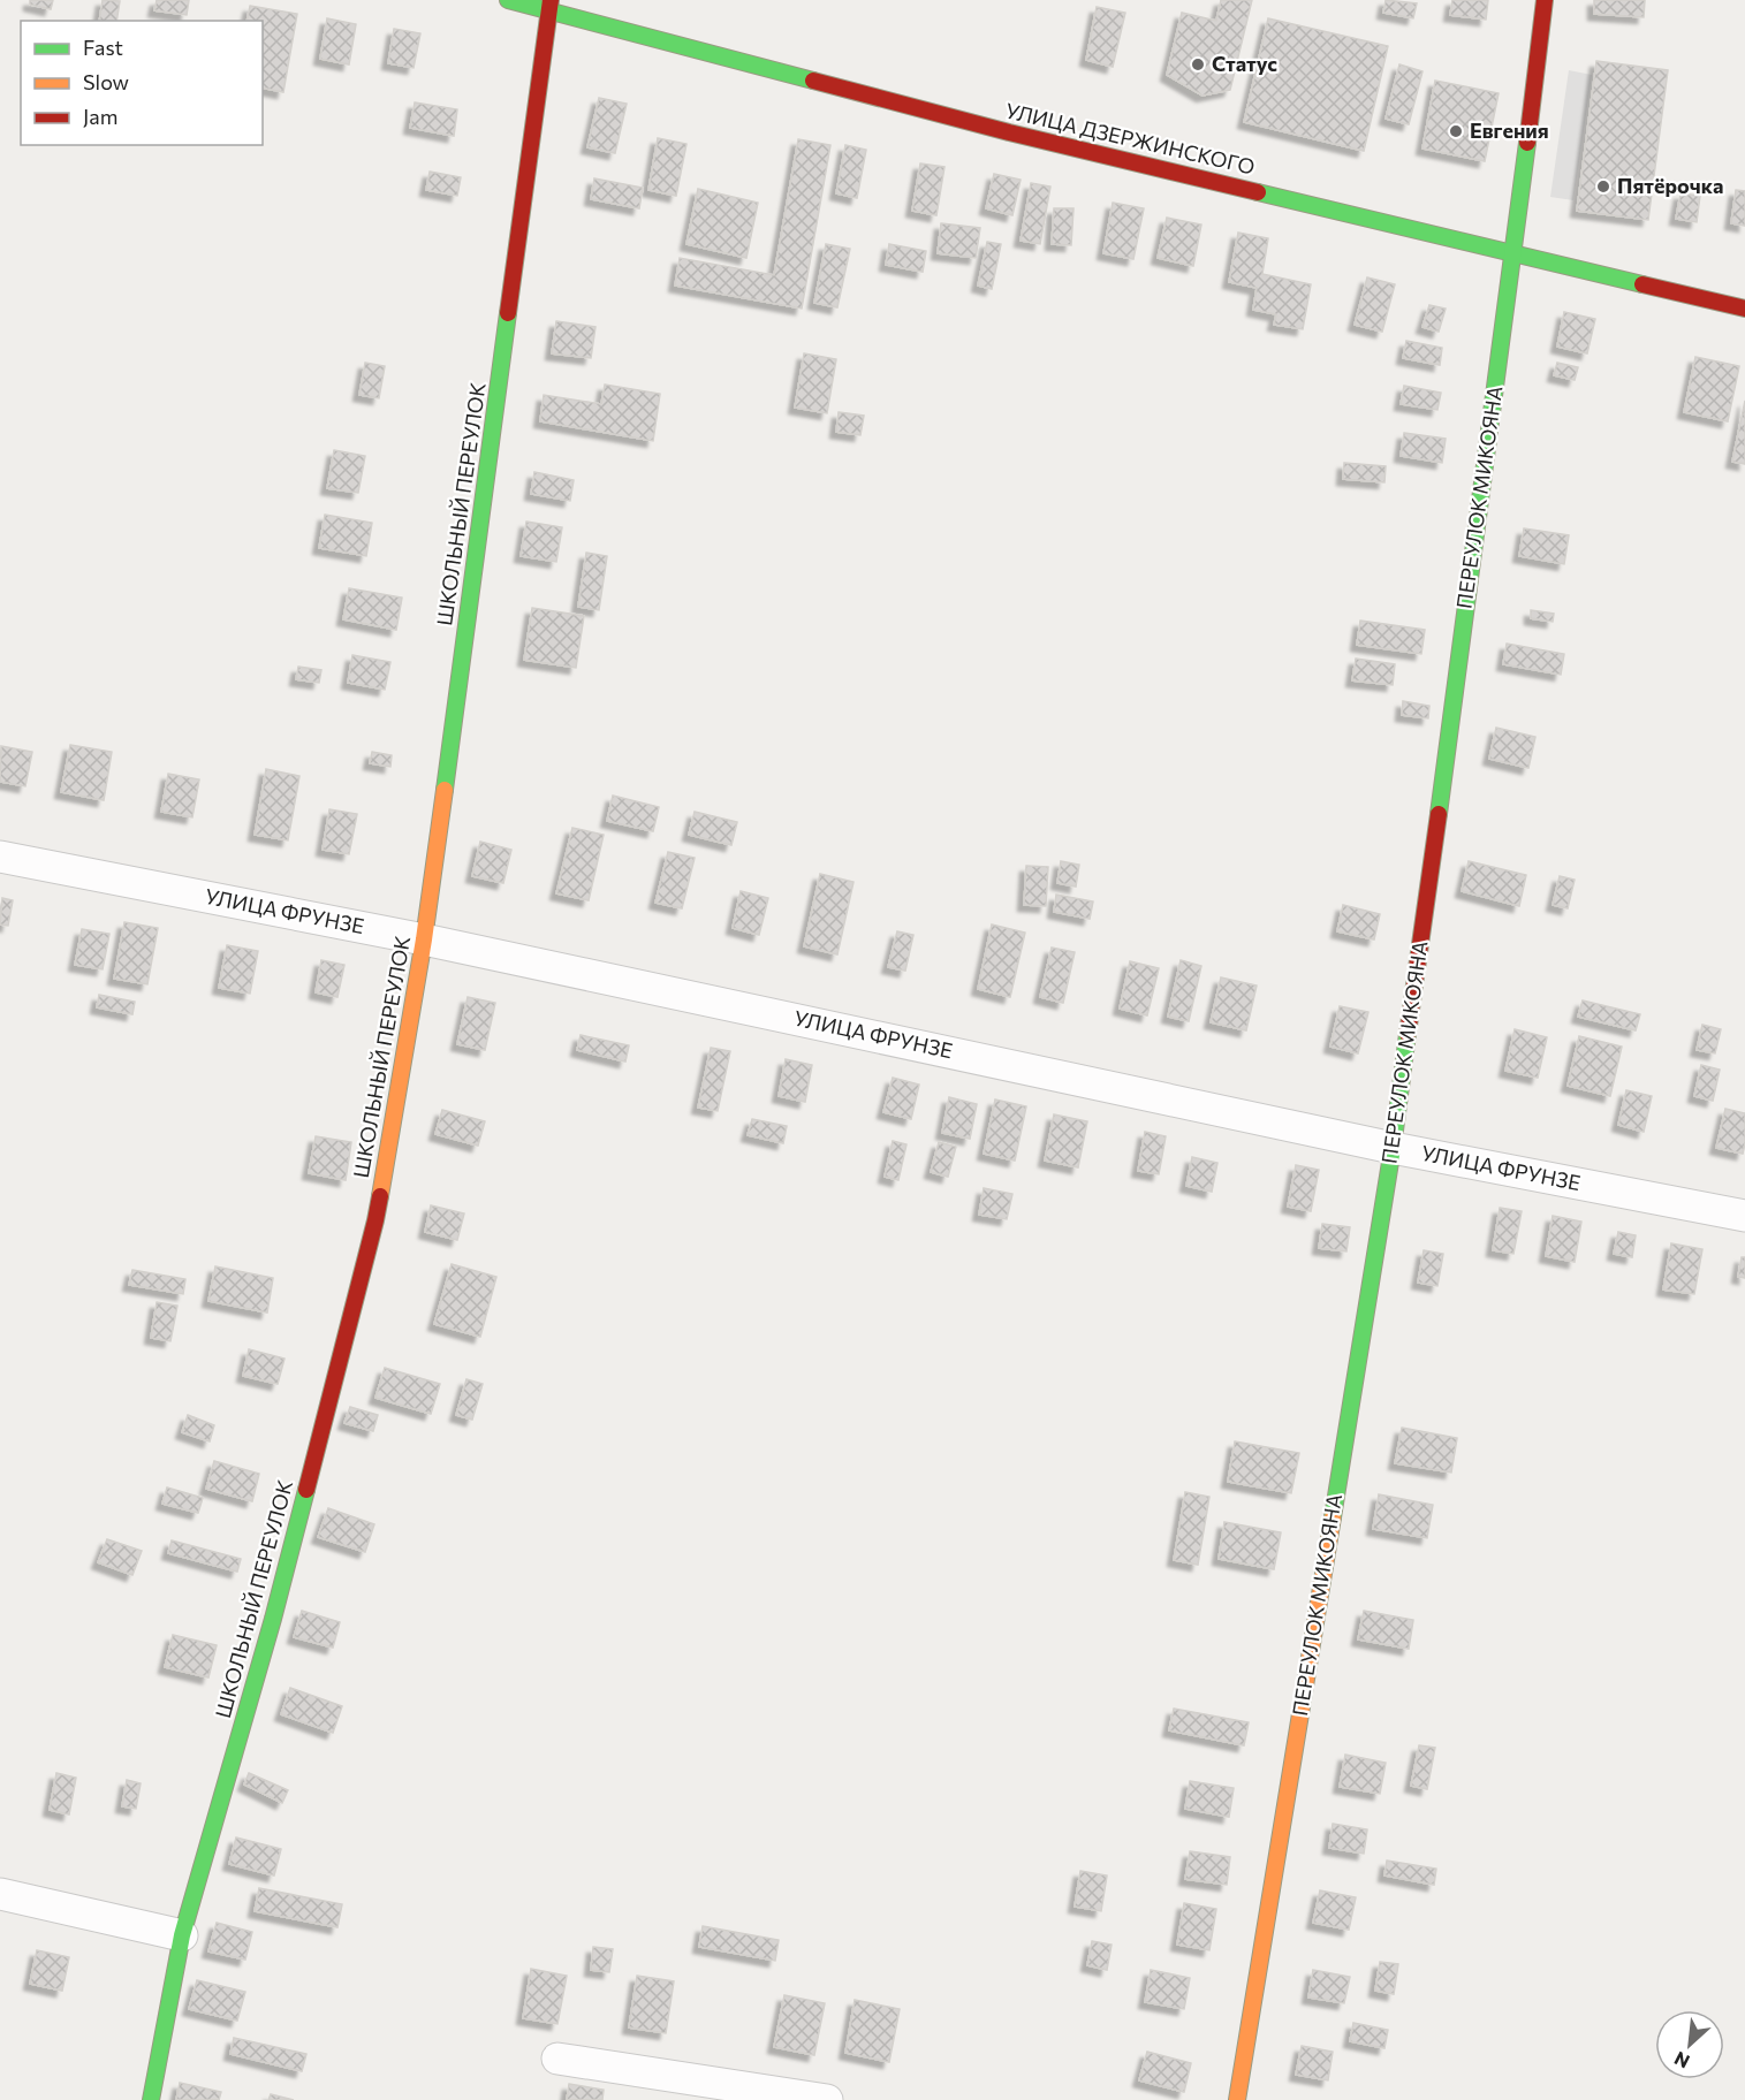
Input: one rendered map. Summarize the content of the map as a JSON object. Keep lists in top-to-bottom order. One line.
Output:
{"streets":{"street":["УЛИЦА ДЗЕРЖИНСКОГО","ПЕРЕУЛОК МИКОЯНА","ШКОЛЬНЫЙ ПЕРЕУЛОК","УЛИЦА ФРУНЗЕ"]},"crossings":[["УЛИЦА ДЗЕРЖИНСКОГО","ПЕРЕУЛОК МИКОЯНА"],["УЛИЦА ДЗЕРЖИНСКОГО","ШКОЛЬНЫЙ ПЕРЕУЛОК"],["ПЕРЕУЛОК МИКОЯНА","УЛИЦА ФРУНЗЕ"],["ШКОЛЬНЫЙ ПЕРЕУЛОК","УЛИЦА ФРУНЗЕ"]],"places":["Статус","Евгения","Пятёрочка"],"legend":["Fast","Slow","Jam"],"north":"bottom left"}
